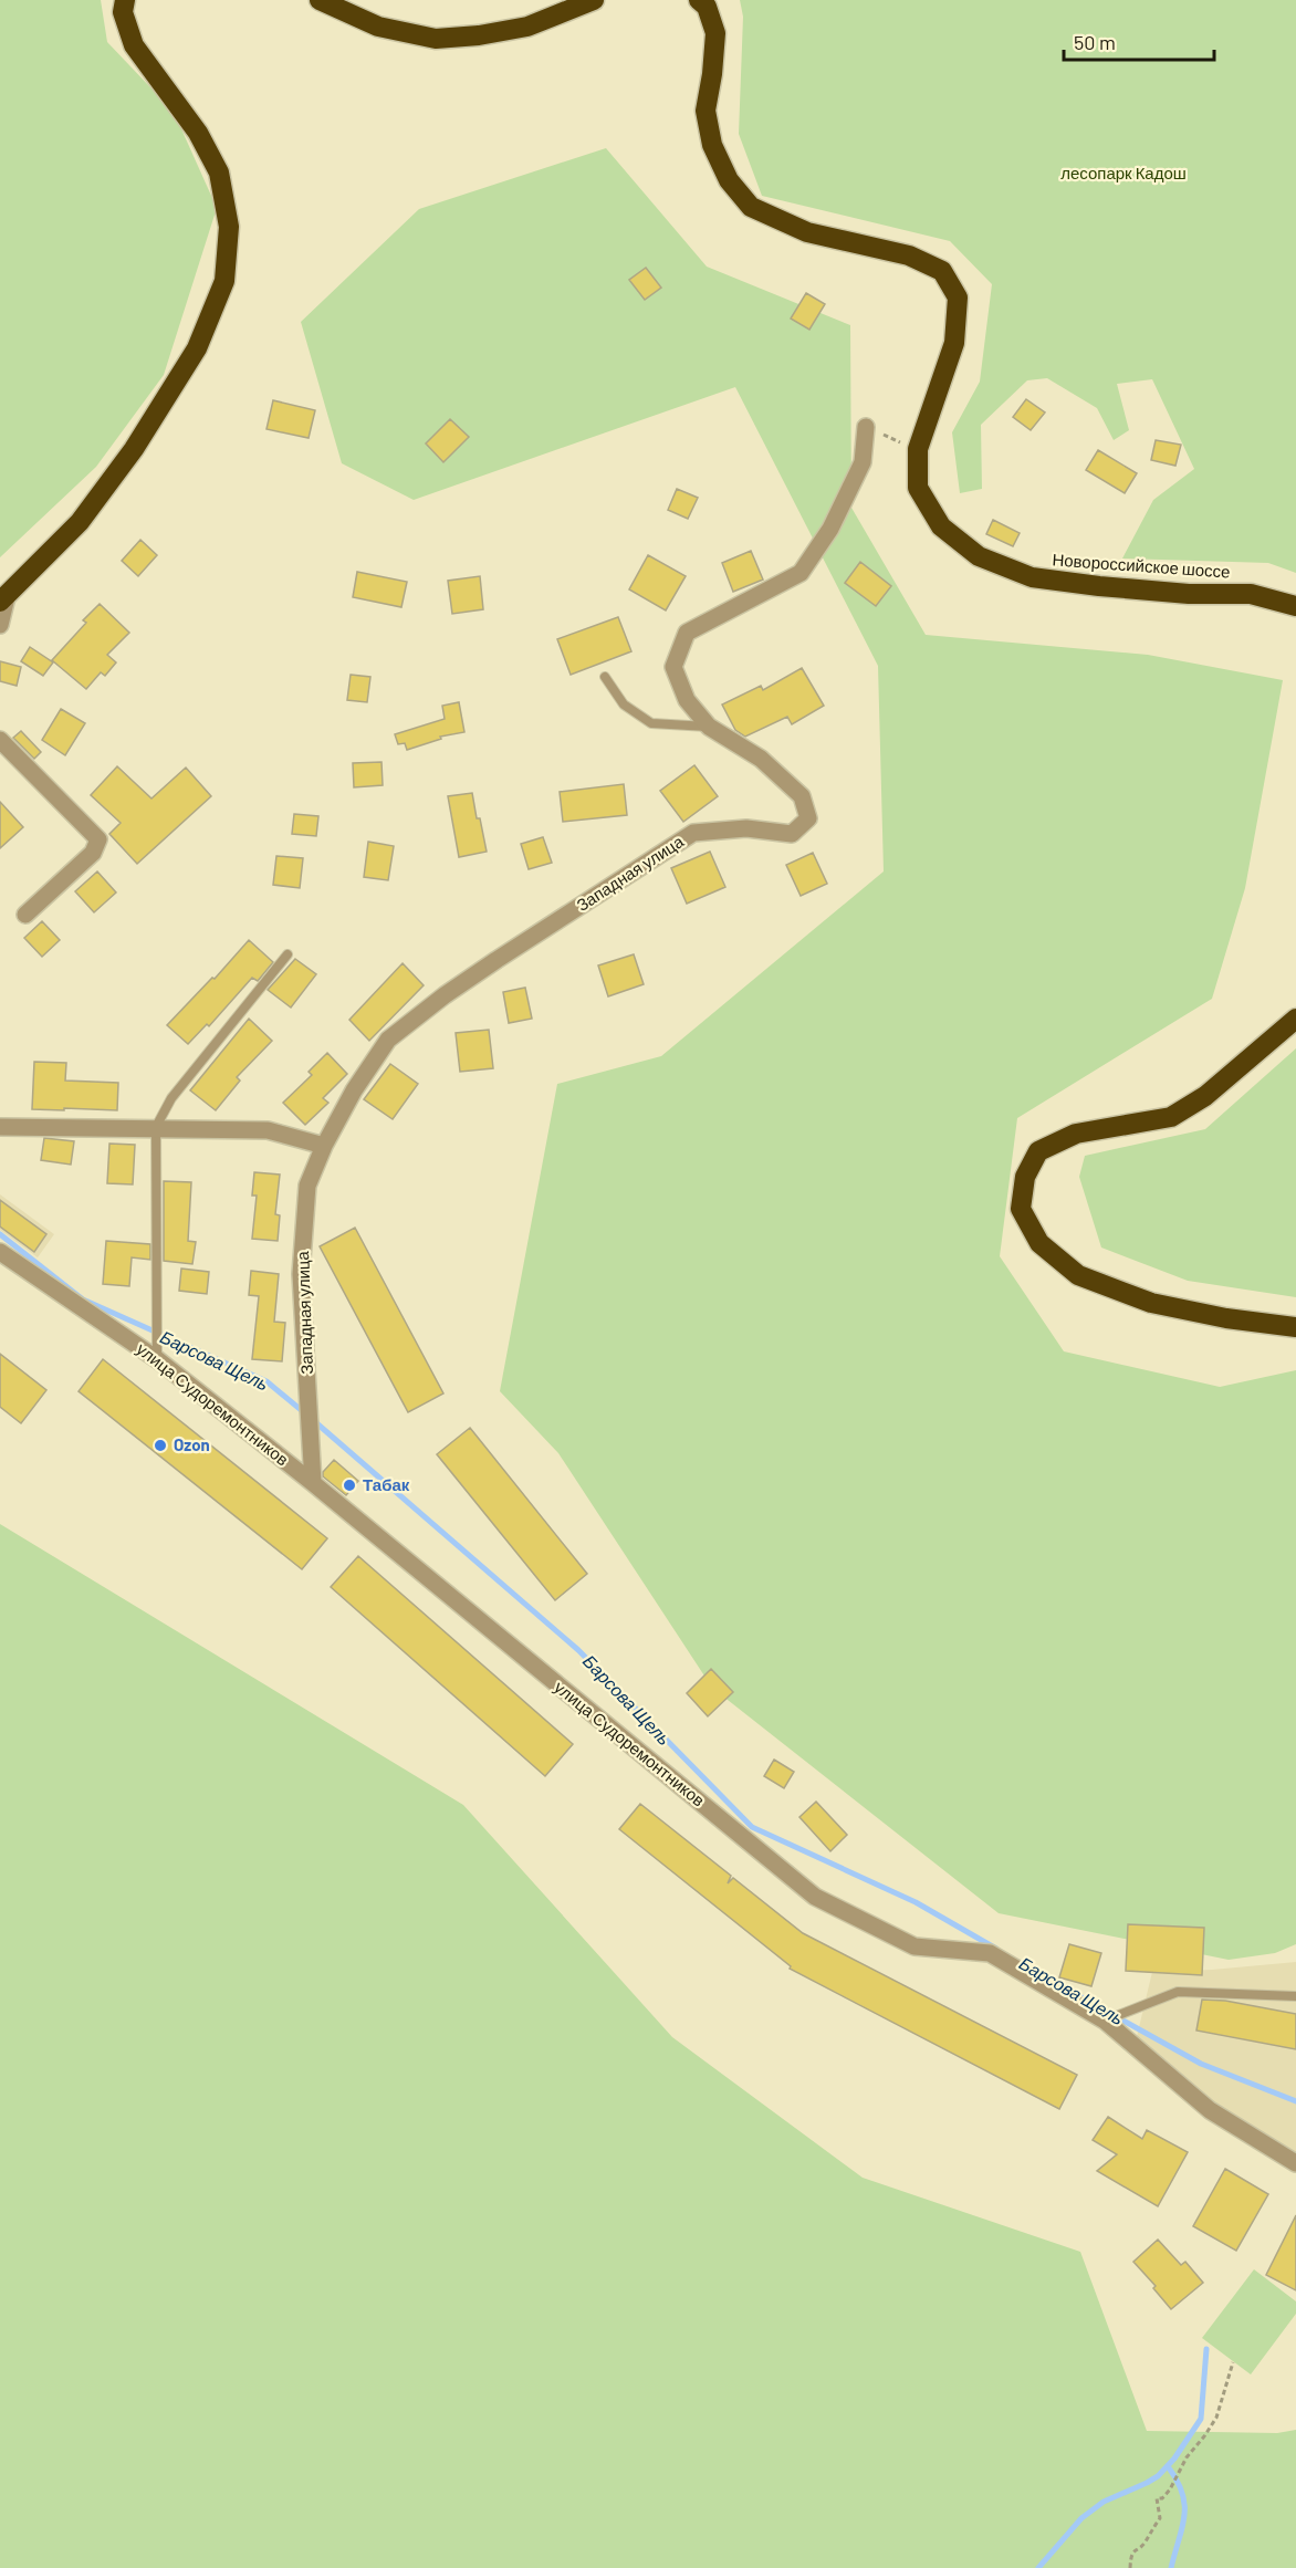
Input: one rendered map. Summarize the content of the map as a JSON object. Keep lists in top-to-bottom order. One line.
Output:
{"streets":{"highway":["Новороссийское шоссе"],"street":["Западная улица","улица Судоремонтников"]},"crossings":[["Западная улица","улица Судоремонтников"]],"water":["Барсова Щель"],"parks":["лесопарк Кадош"],"places":["Ozon","Табак"],"scale_bar":"50 m"}
